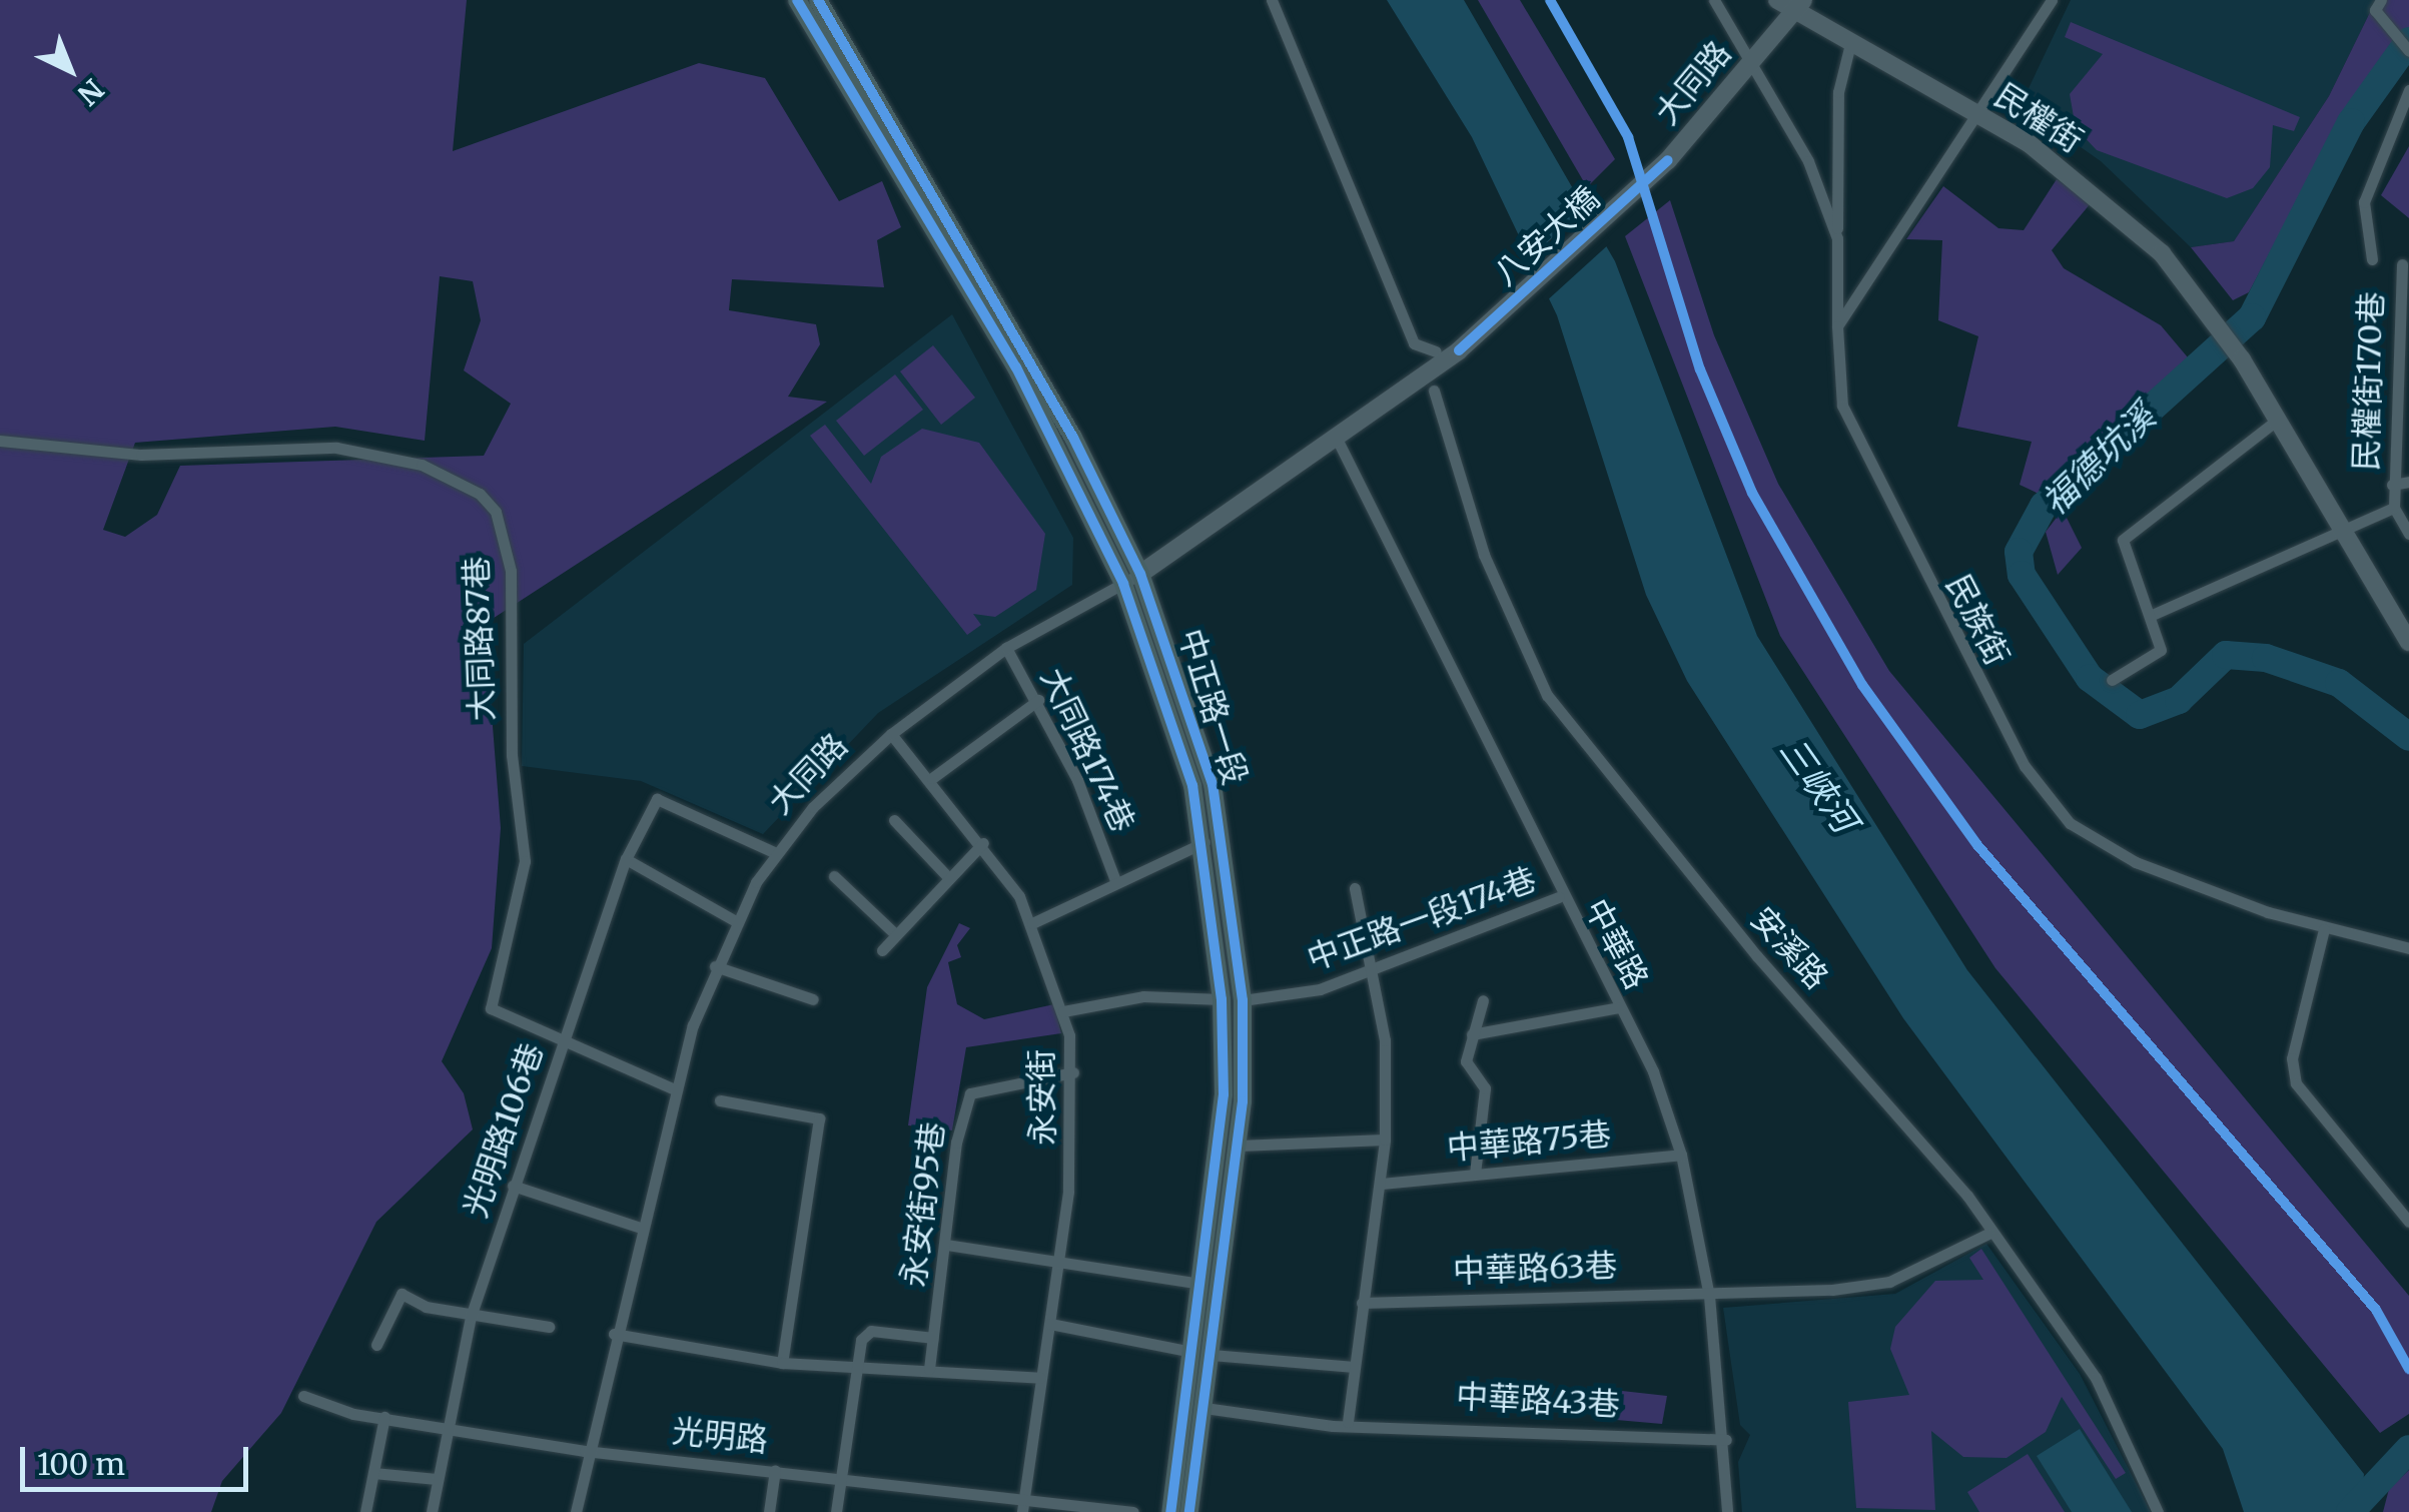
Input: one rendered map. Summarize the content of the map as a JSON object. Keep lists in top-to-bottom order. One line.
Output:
{"streets":{"main road":["中正路一段"],"street":["大同路","民權街","八安大橋","民權街170巷","民族街","大同路87巷","大同路174巷","中正路一段174巷","中華路","安溪路","永安街","光明路106巷","中華路75巷","永安街95巷","中華路63巷","中華路43巷","光明路"]},"crossings":[["大同路","民權街"],["大同路","八安大橋"],["大同路","大同路87巷"],["大同路","中正路一段"],["大同路","大同路174巷"],["大同路","中華路"],["大同路","永安街"],["大同路","光明路106巷"],["大同路","光明路"],["民權街","民族街"],["大同路87巷","光明路106巷"],["中正路一段","中正路一段174巷"],["中正路一段","中華路43巷"],["中正路一段174巷","中華路"],["中華路","中華路75巷"],["中華路","中華路63巷"],["中華路","中華路43巷"],["安溪路","中華路63巷"],["永安街","永安街95巷"],["永安街","光明路"],["光明路106巷","光明路"]],"water":["福德坑溪","三峽河"],"scale_bar":"100 m","north":"bottom right"}
